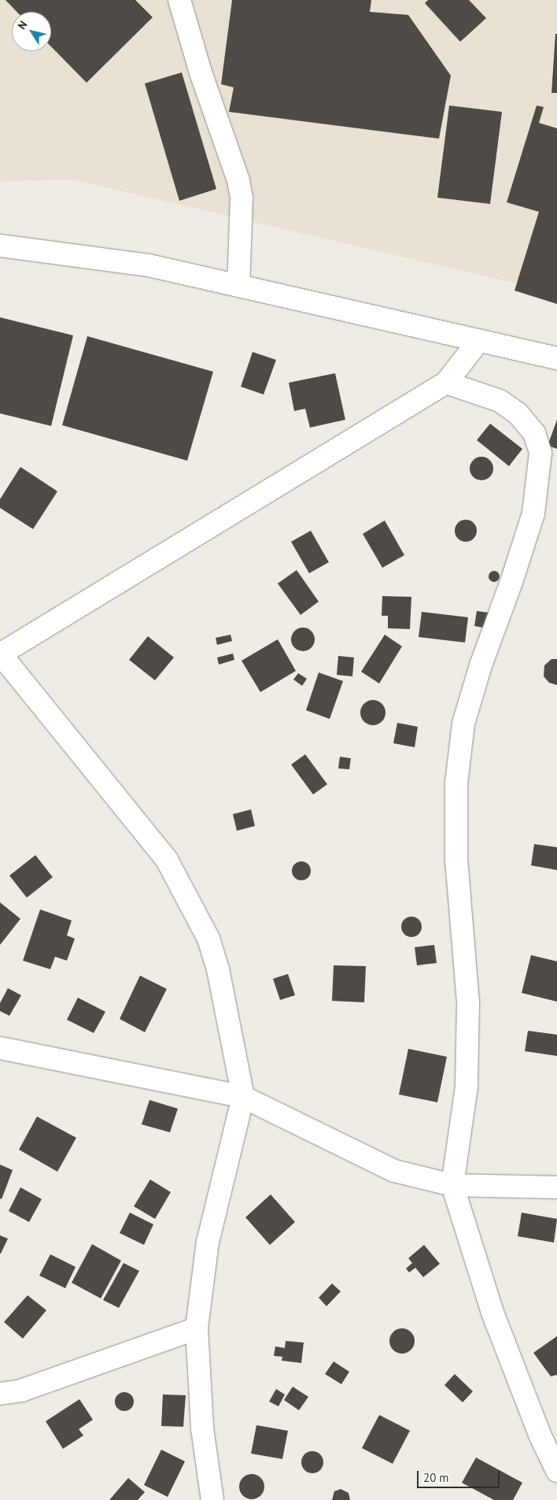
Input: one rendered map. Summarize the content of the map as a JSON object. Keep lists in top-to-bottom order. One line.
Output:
{"scale_bar":"20 m","north":"top left"}
